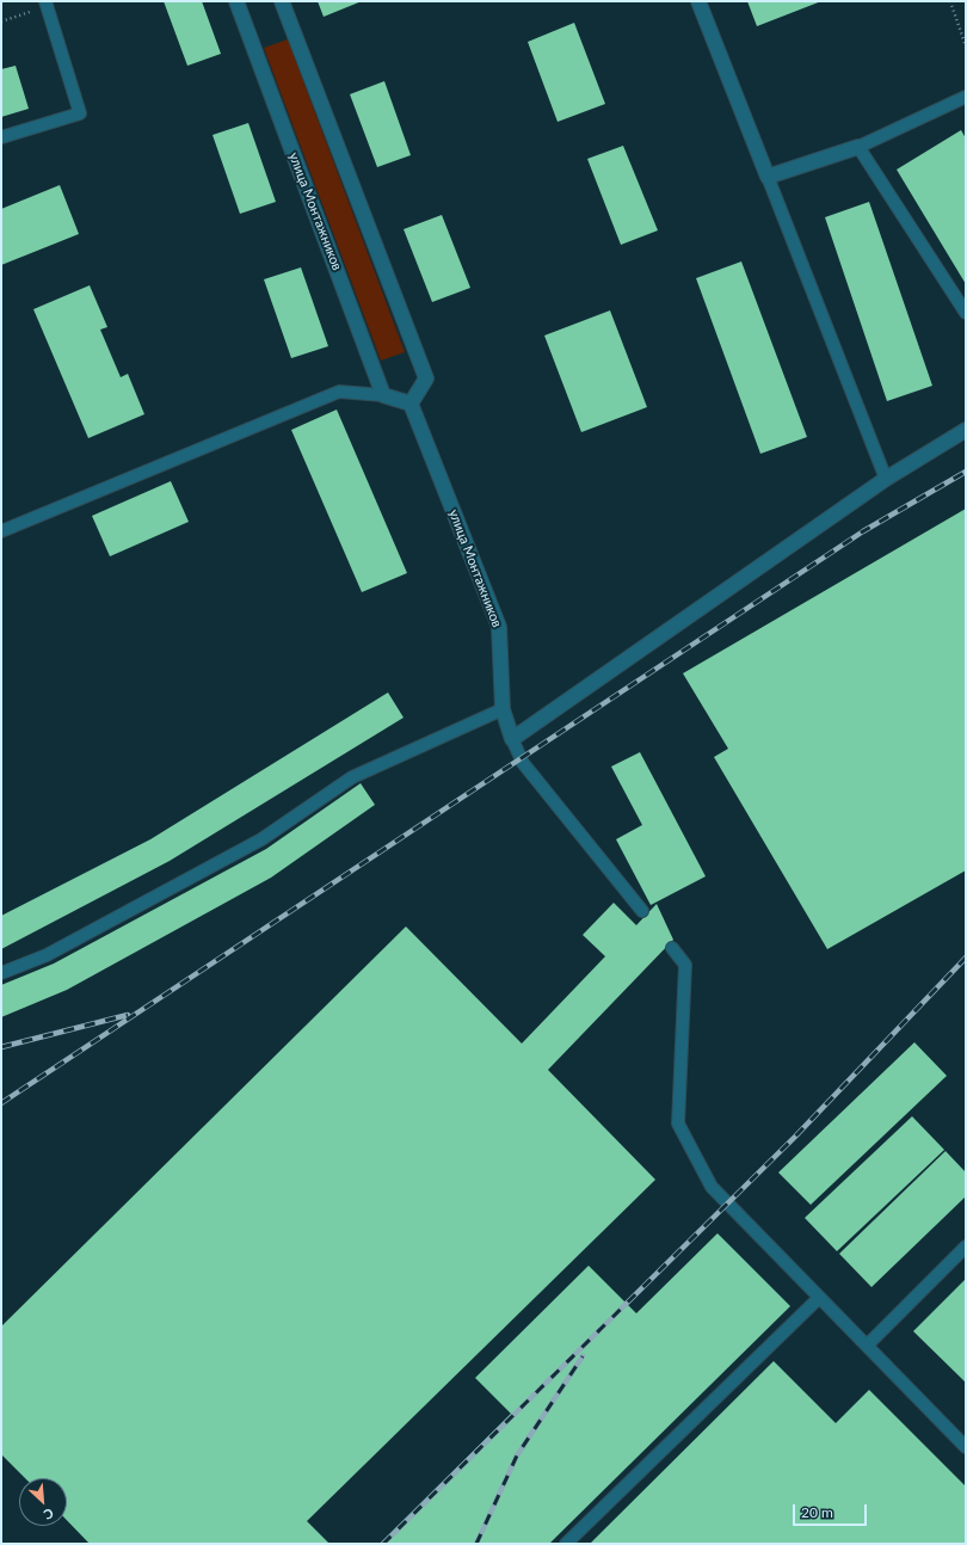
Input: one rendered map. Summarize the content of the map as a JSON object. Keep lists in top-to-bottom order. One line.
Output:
{"streets":{"street":["улица Монтажников"]},"scale_bar":"20 m","north":"bottom right"}
